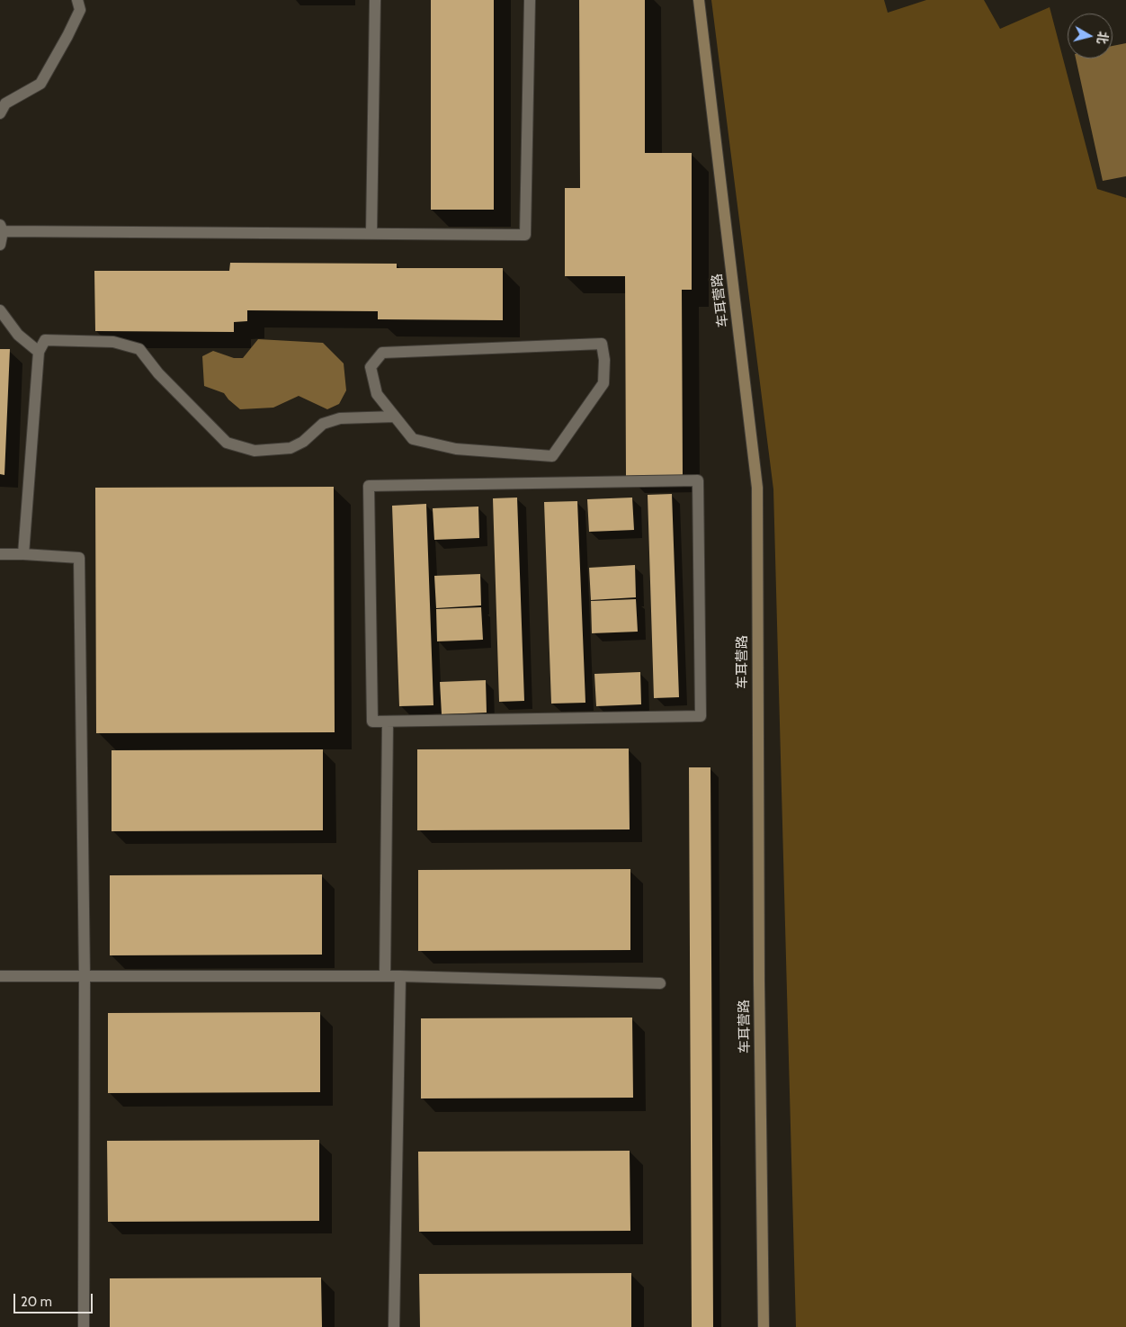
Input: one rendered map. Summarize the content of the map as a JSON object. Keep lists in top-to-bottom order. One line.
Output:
{"streets":{"street":["车耳营路"]},"scale_bar":"20 m","north":"right"}
